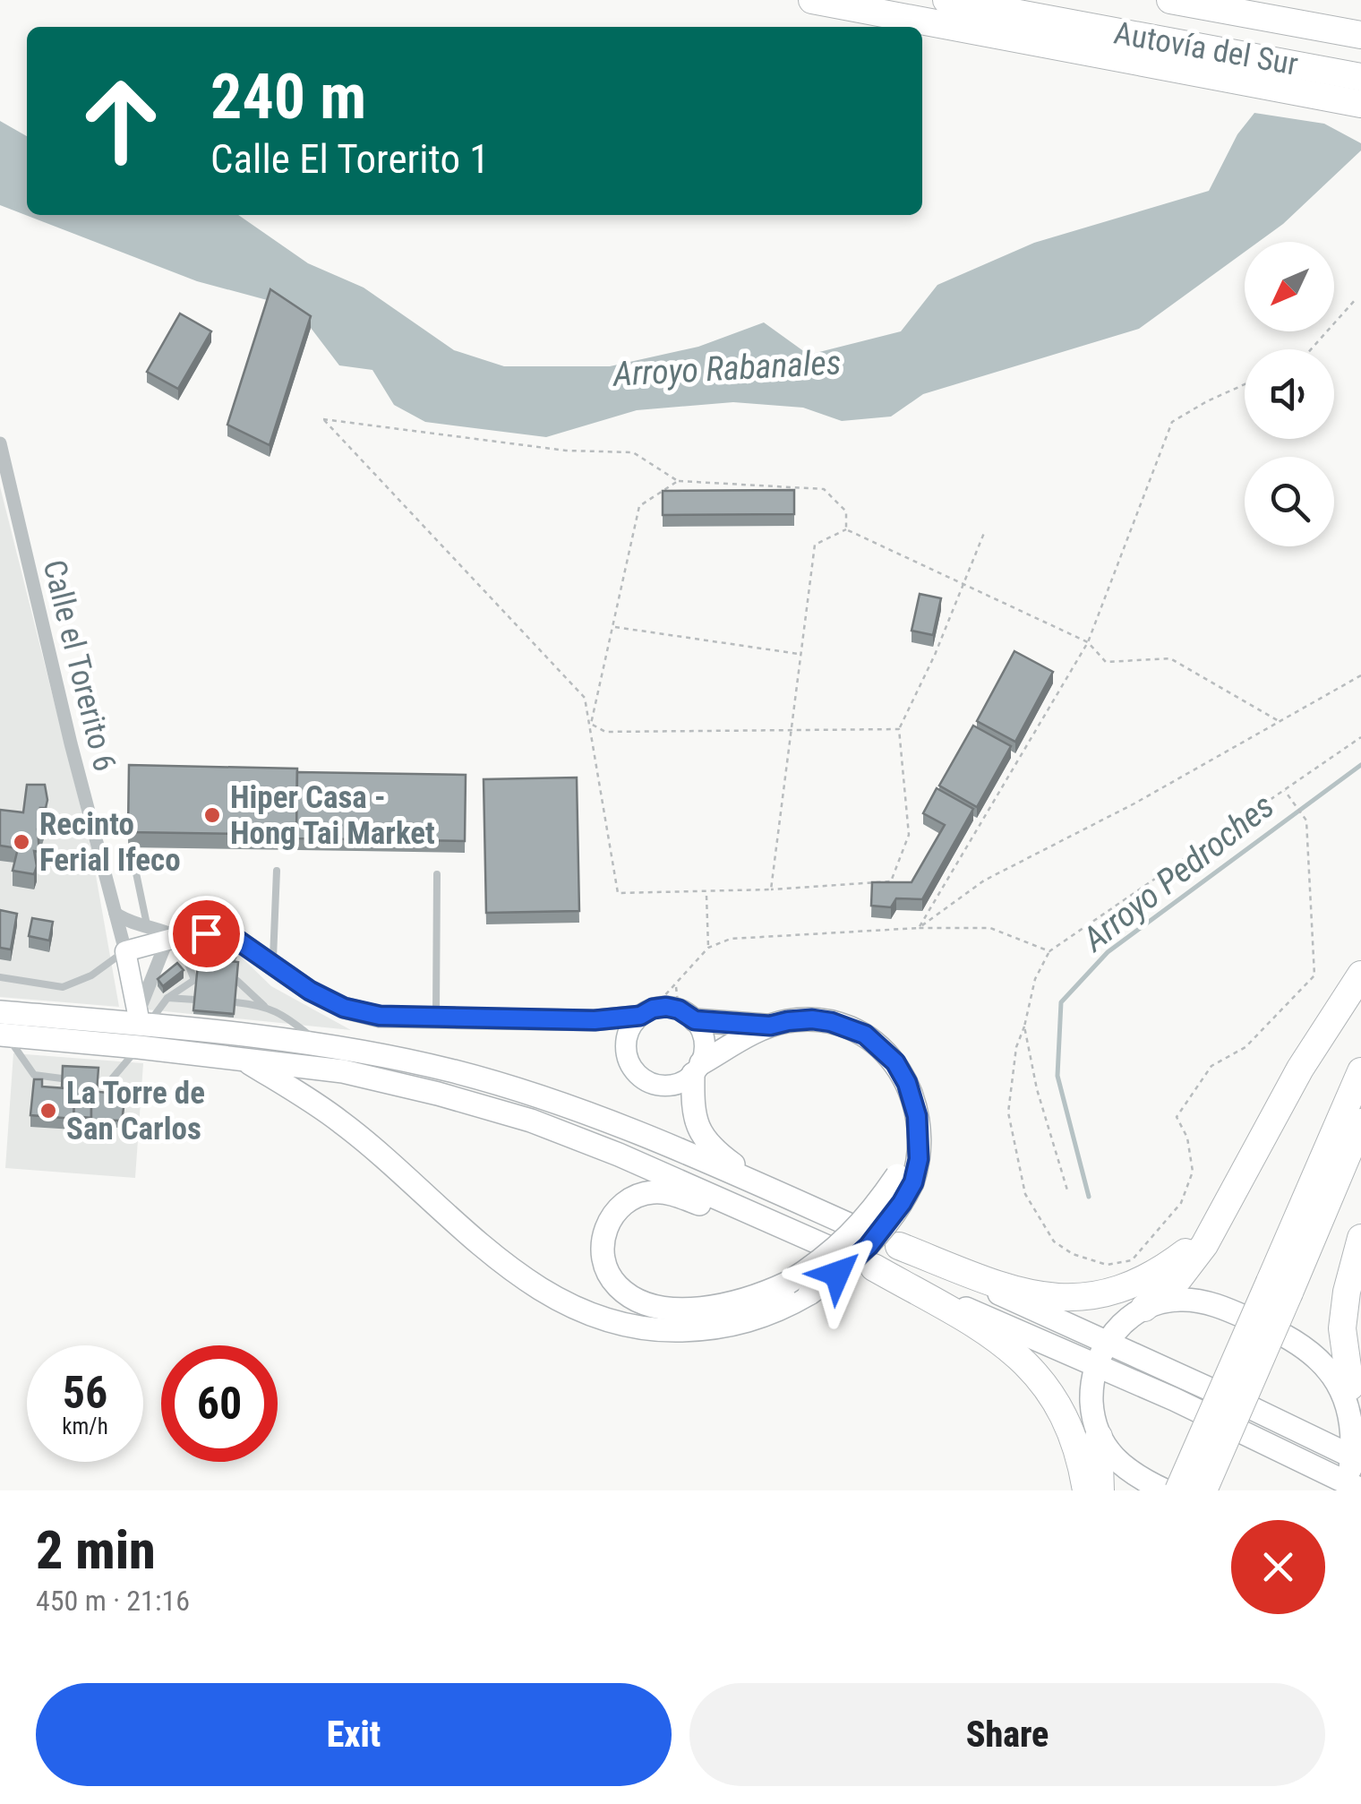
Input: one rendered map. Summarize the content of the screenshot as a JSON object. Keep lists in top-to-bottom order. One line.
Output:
{"streets":{"highway":["Autovía del Sur"],"street":["Calle el Torerito 6"]},"water":["Arroyo Rabanales","Arroyo Pedroches"],"places":["Hiper Casa - Hong Tai Market","Recinto Ferial Ifeco","La Torre de San Carlos"],"north":"bottom left","page":{"turn":["240 m","Calle El Torerito 1"],"speed":"56 km/h","limit":"60","heading":["2 min","450 m · 21:16"],"buttons":["Exit","Share"]}}
